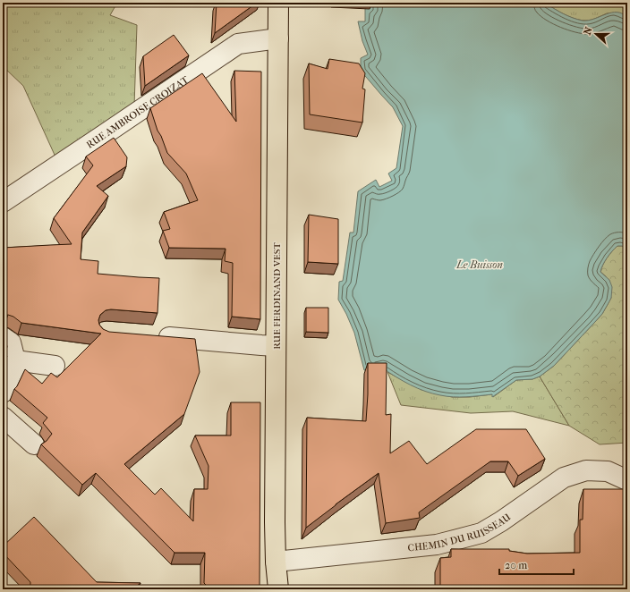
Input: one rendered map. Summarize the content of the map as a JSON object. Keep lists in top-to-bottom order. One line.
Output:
{"streets":{"main road":["RUE FERDINAND VEST"],"street":["RUE AMBROISE CROIZAT","CHEMIN DU RUISSEAU"]},"crossings":[["RUE AMBROISE CROIZAT","RUE FERDINAND VEST"],["RUE FERDINAND VEST","CHEMIN DU RUISSEAU"]],"water":["Le Buisson"],"scale_bar":"20 m","north":"left"}
